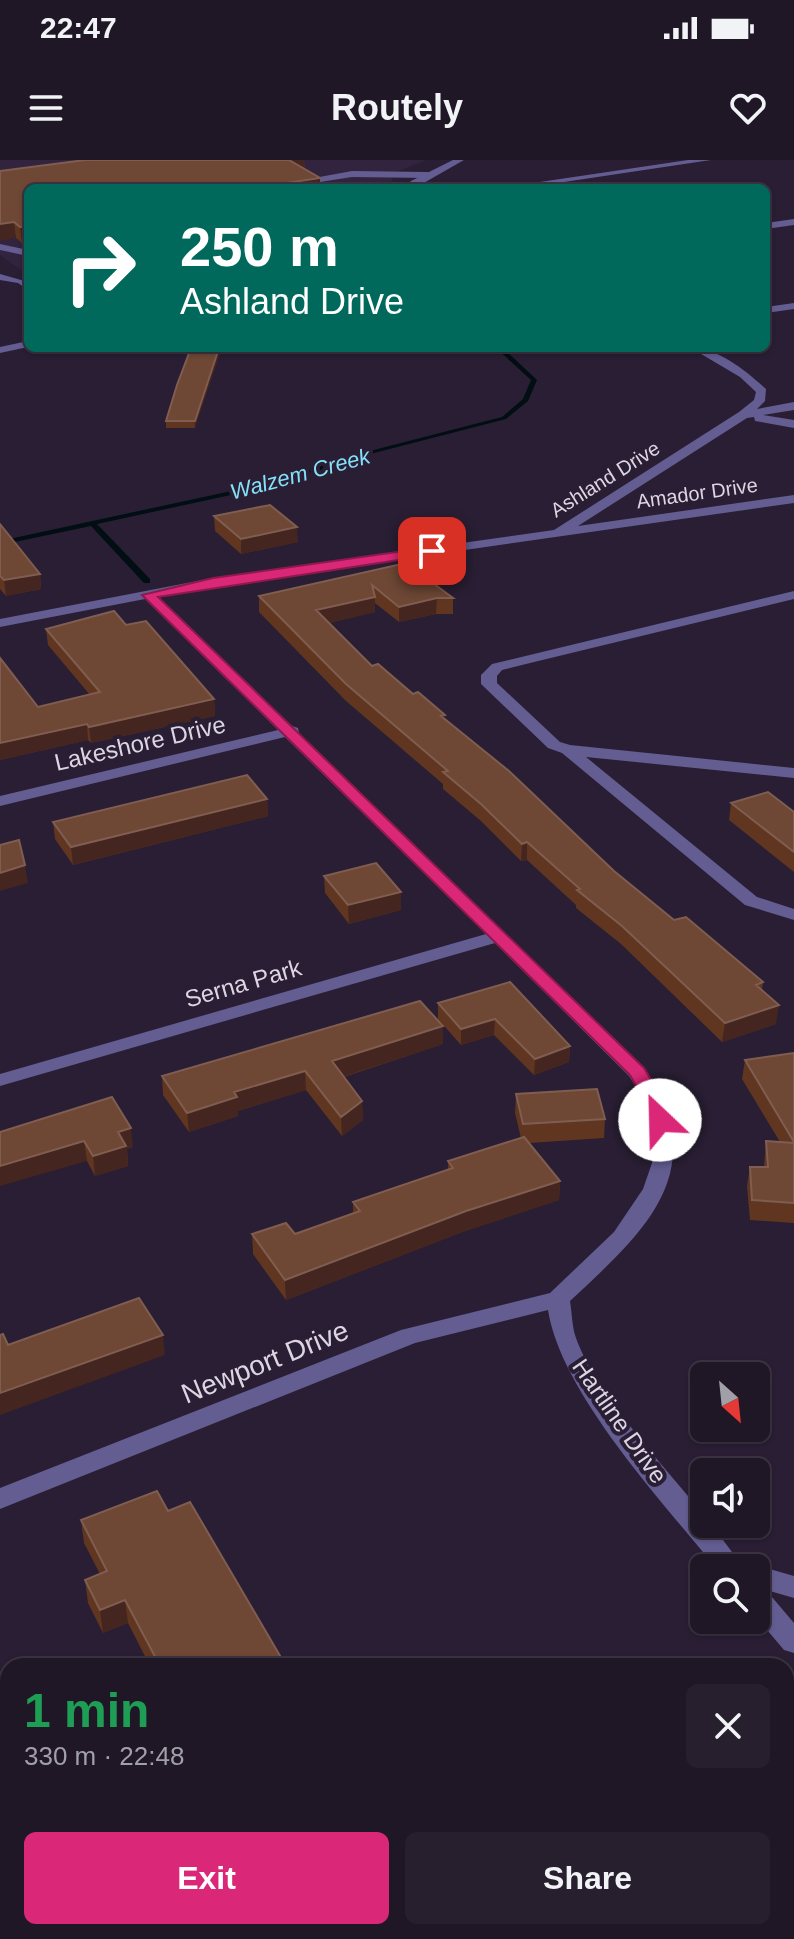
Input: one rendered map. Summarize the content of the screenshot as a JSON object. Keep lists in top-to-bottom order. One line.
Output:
{"streets":{"street":["Ashland Drive","Amador Drive","Lakeshore Drive","Serna Park","Newport Drive","Hartline Drive"]},"crossings":[["Ashland Drive","Amador Drive"],["Newport Drive","Hartline Drive"]],"water":["Walzem Creek"],"north":"bottom right","page":{"status":"22:47","header":"Routely","turn":["250 m","Ashland Drive"],"heading":["1 min","330 m · 22:48"],"buttons":["Exit","Share"]}}
